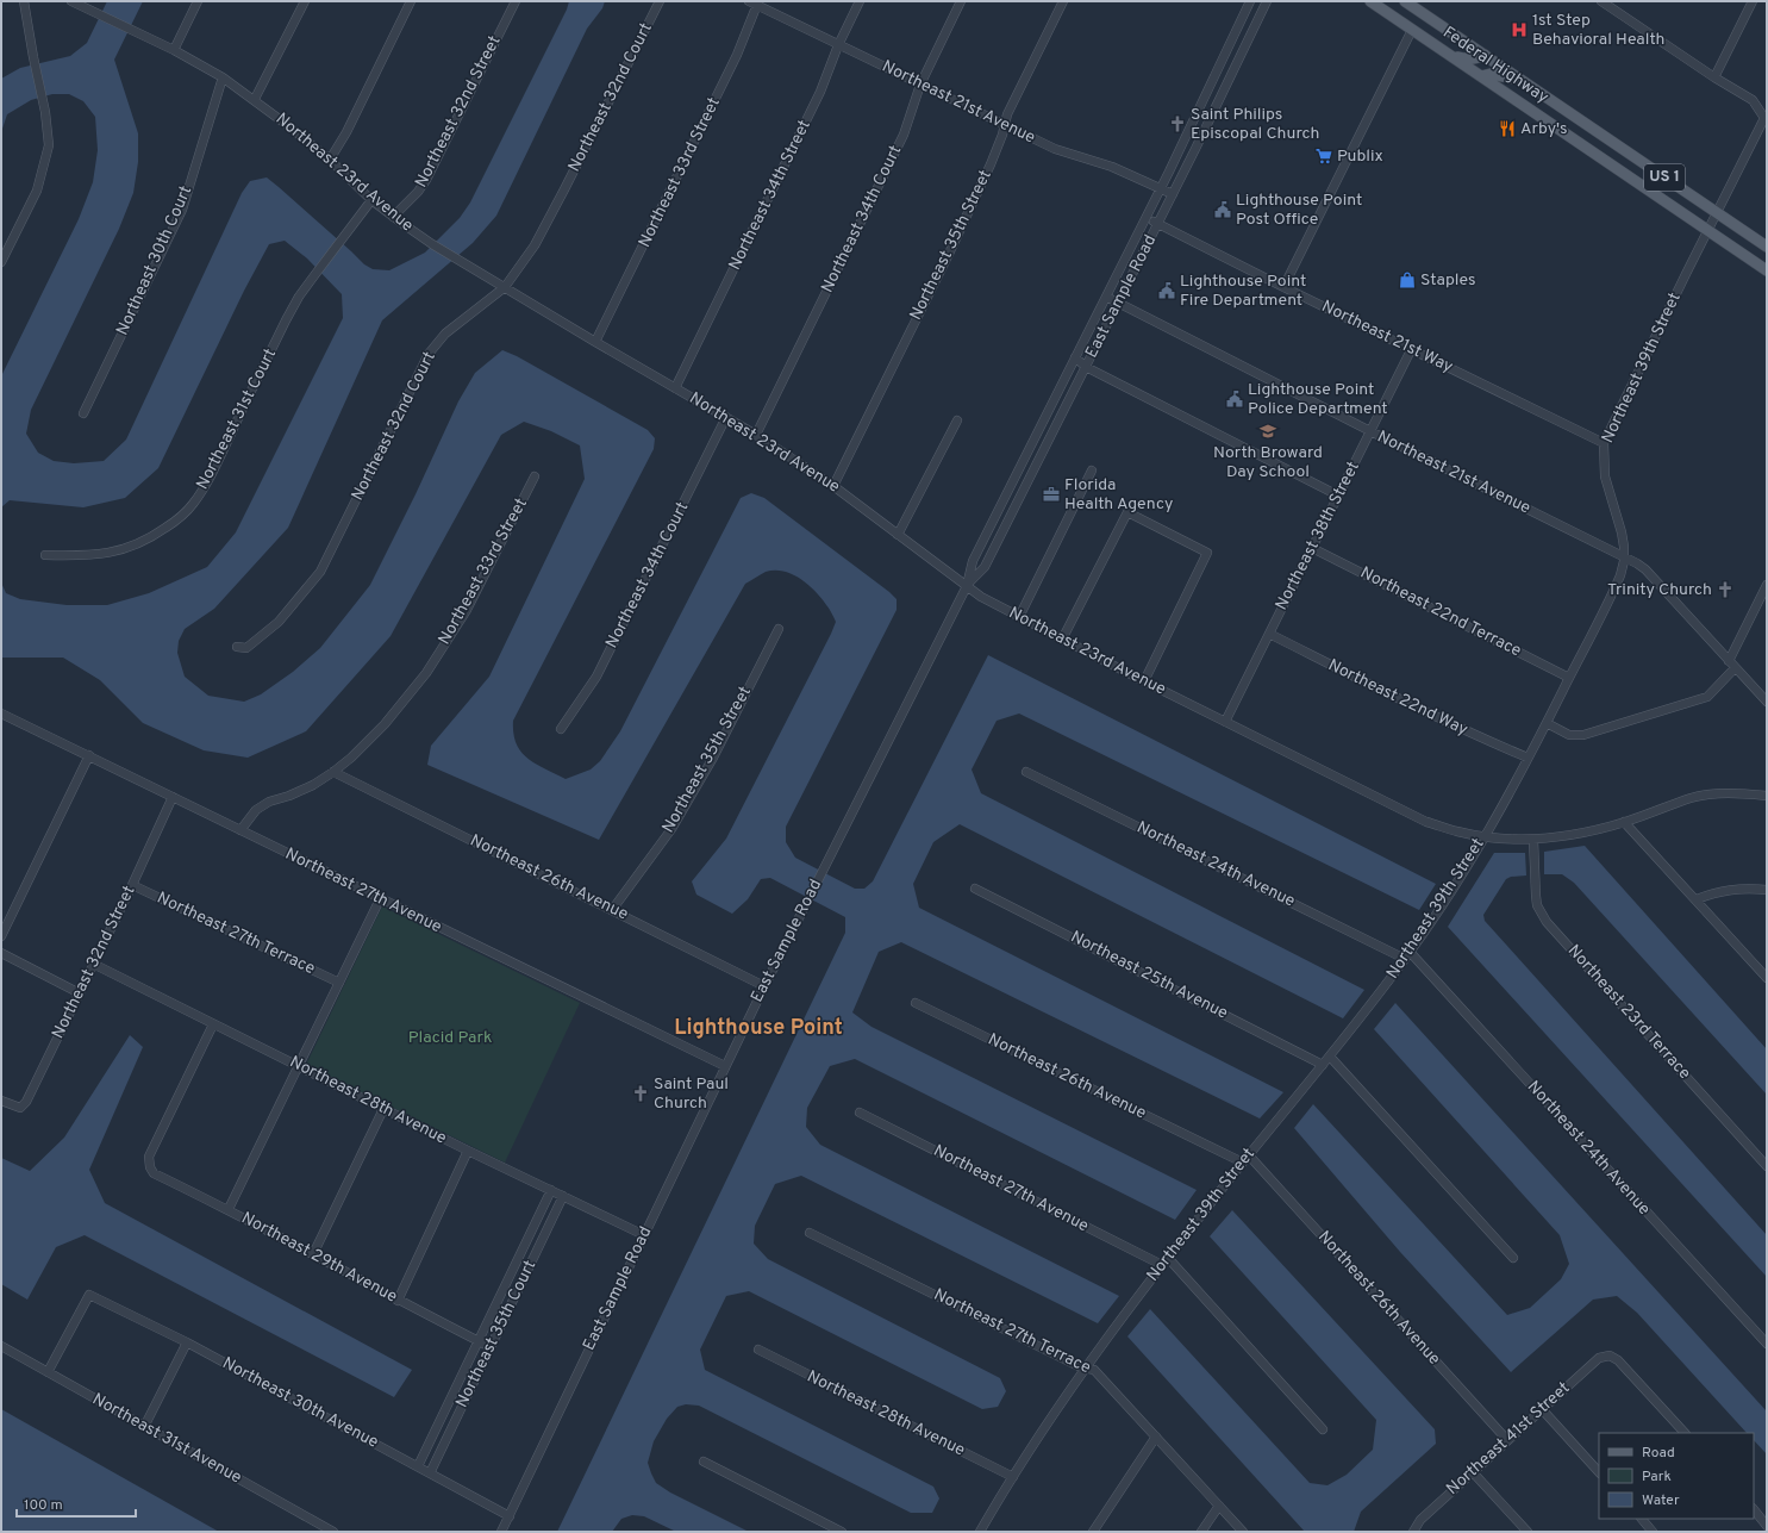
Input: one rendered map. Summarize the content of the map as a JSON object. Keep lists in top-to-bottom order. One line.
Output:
{"streets":{"main road":["Federal Highway","US 1"],"street":["Northeast 32nd Court","Northeast 21st Avenue","Northeast 32nd Street","Northeast 23rd Avenue","Northeast 33rd Street","Northeast 34th Street","Northeast 34th Court","Northeast 35th Street","Northeast 30th Court","East Sample Road","Northeast 21st Way","Northeast 39th Street","Northeast 31st Court","Northeast 38th Street","Northeast 22nd Terrace","Northeast 22nd Way","Northeast 24th Avenue","Northeast 26th Avenue","Northeast 27th Avenue","Northeast 27th Terrace","Northeast 25th Avenue","Northeast 23rd Terrace","Northeast 28th Avenue","Northeast 29th Avenue","Northeast 35th Court","Northeast 30th Avenue","Northeast 31st Avenue","Northeast 41st Street"]},"crossings":[["Federal Highway","Northeast 39th Street"],["Northeast 32nd Court","Northeast 23rd Avenue"],["Northeast 21st Avenue","Northeast 33rd Street"],["Northeast 21st Avenue","Northeast 34th Street"],["Northeast 21st Avenue","Northeast 34th Court"],["Northeast 21st Avenue","Northeast 35th Street"],["Northeast 21st Avenue","East Sample Road"],["Northeast 21st Avenue","Northeast 39th Street"],["Northeast 21st Avenue","Northeast 38th Street"],["Northeast 32nd Street","Northeast 23rd Avenue"],["Northeast 32nd Street","Northeast 27th Avenue"],["Northeast 32nd Street","Northeast 27th Terrace"],["Northeast 32nd Street","Northeast 28th Avenue"],["Northeast 23rd Avenue","Northeast 33rd Street"],["Northeast 23rd Avenue","Northeast 34th Street"],["Northeast 23rd Avenue","Northeast 34th Court"],["Northeast 23rd Avenue","Northeast 35th Street"],["Northeast 23rd Avenue","Northeast 30th Court"],["Northeast 23rd Avenue","East Sample Road"],["Northeast 23rd Avenue","Northeast 39th Street"],["Northeast 23rd Avenue","Northeast 31st Court"],["Northeast 23rd Avenue","Northeast 38th Street"],["Northeast 33rd Street","Northeast 26th Avenue"],["Northeast 33rd Street","Northeast 27th Avenue"],["Northeast 35th Street","Northeast 26th Avenue"],["East Sample Road","Northeast 21st Way"],["East Sample Road","Northeast 26th Avenue"],["East Sample Road","Northeast 27th Avenue"],["East Sample Road","Northeast 28th Avenue"],["East Sample Road","Northeast 30th Avenue"],["Northeast 21st Way","Northeast 39th Street"],["Northeast 21st Way","Northeast 38th Street"],["Northeast 39th Street","Northeast 22nd Terrace"],["Northeast 39th Street","Northeast 22nd Way"],["Northeast 39th Street","Northeast 24th Avenue"],["Northeast 39th Street","Northeast 26th Avenue"],["Northeast 39th Street","Northeast 27th Avenue"],["Northeast 39th Street","Northeast 27th Terrace"],["Northeast 39th Street","Northeast 25th Avenue"],["Northeast 39th Street","Northeast 28th Avenue"],["Northeast 38th Street","Northeast 22nd Terrace"],["Northeast 38th Street","Northeast 22nd Way"],["Northeast 26th Avenue","Northeast 41st Street"],["Northeast 28th Avenue","Northeast 29th Avenue"],["Northeast 28th Avenue","Northeast 35th Court"],["Northeast 29th Avenue","Northeast 35th Court"],["Northeast 35th Court","Northeast 30th Avenue"],["Northeast 30th Avenue","Northeast 31st Avenue"]],"districts":["Lighthouse Point"],"parks":["Placid Park"],"places":{"hospital":["1st Step Behavioral Health"],"church":["Saint Philips Episcopal Church","Trinity Church","Saint Paul Church"],"restaurant":["Arby's"],"supermarket":["Publix"],"public building":["Lighthouse Point Post Office","Lighthouse Point Fire Department","Lighthouse Point Police Department"],"shop":["Staples"],"school or university":["North Broward Day School"],"office":["Florida Health Agency"]},"legend":["Road","Park","Water"],"scale_bar":"100 m"}
